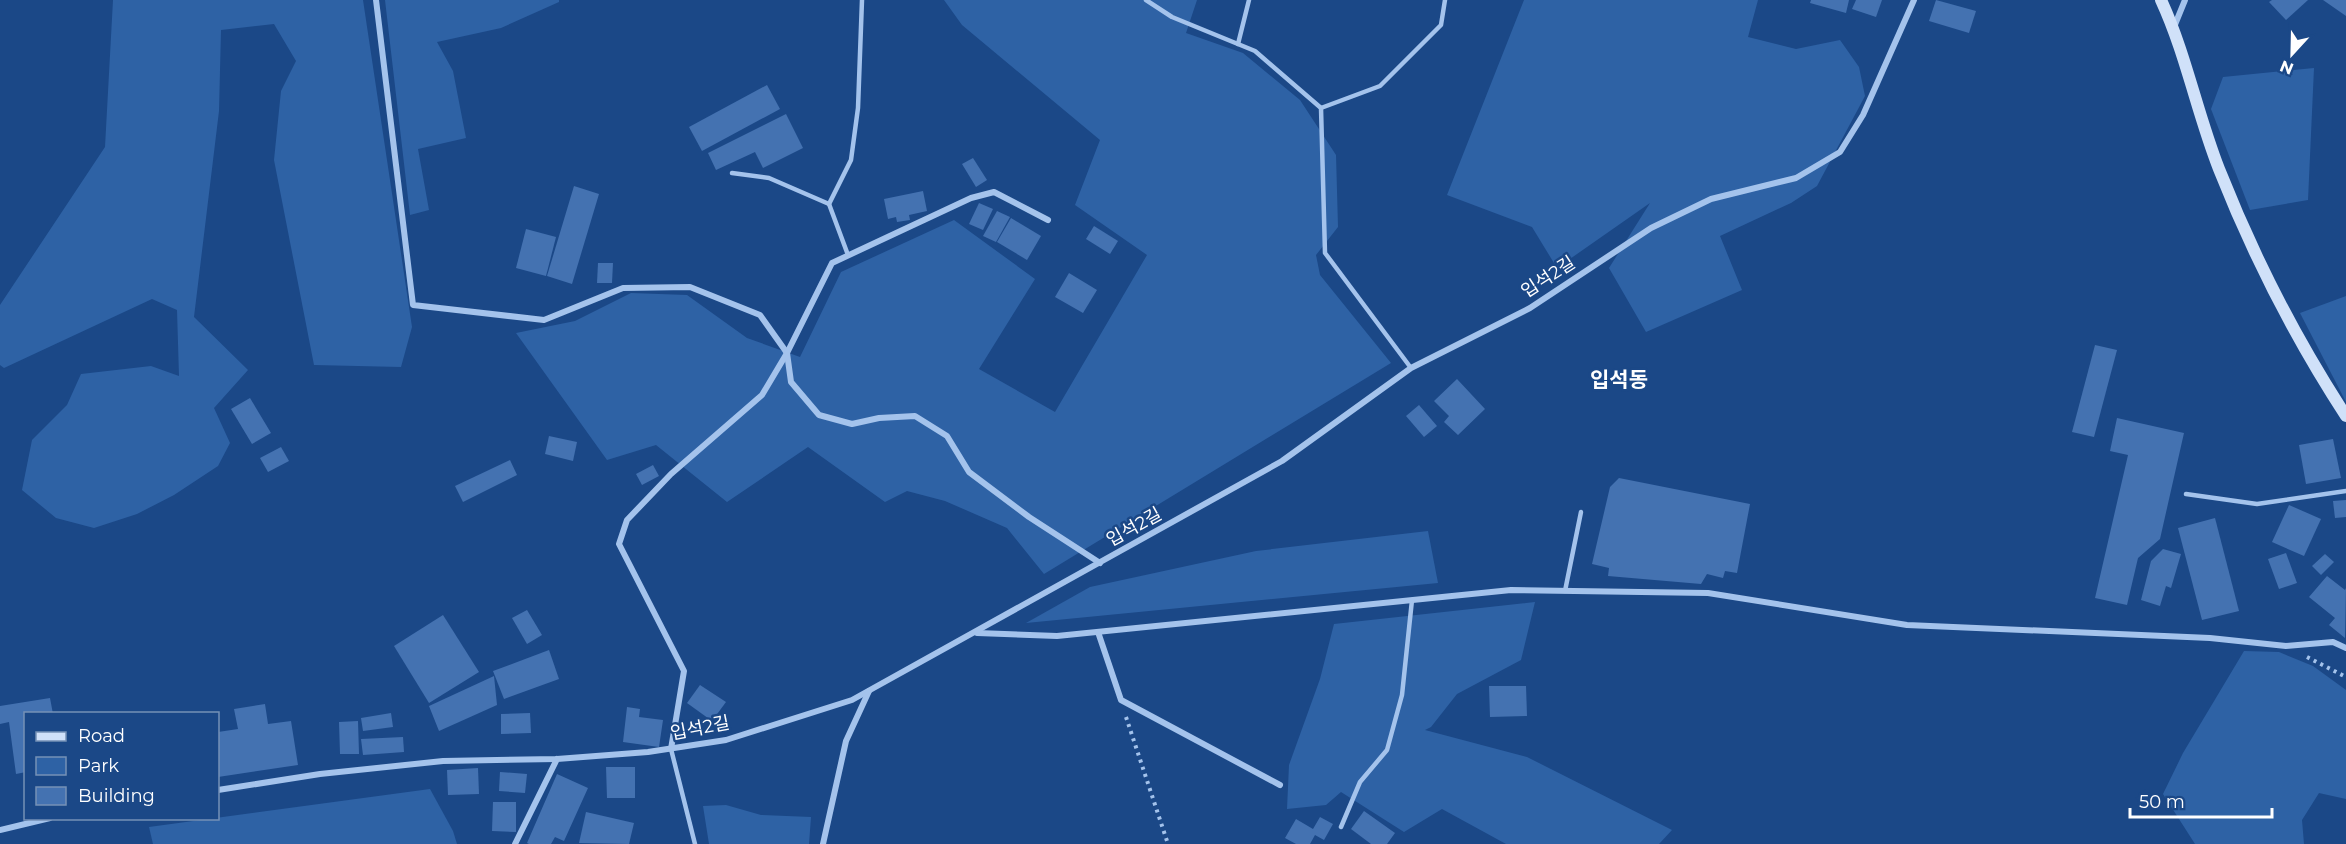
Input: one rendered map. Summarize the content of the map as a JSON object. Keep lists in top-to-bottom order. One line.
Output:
{"streets":{"street":["입석2길"]},"districts":["입석동"],"legend":["Road","Park","Building"],"scale_bar":"50 m","north":"bottom"}
